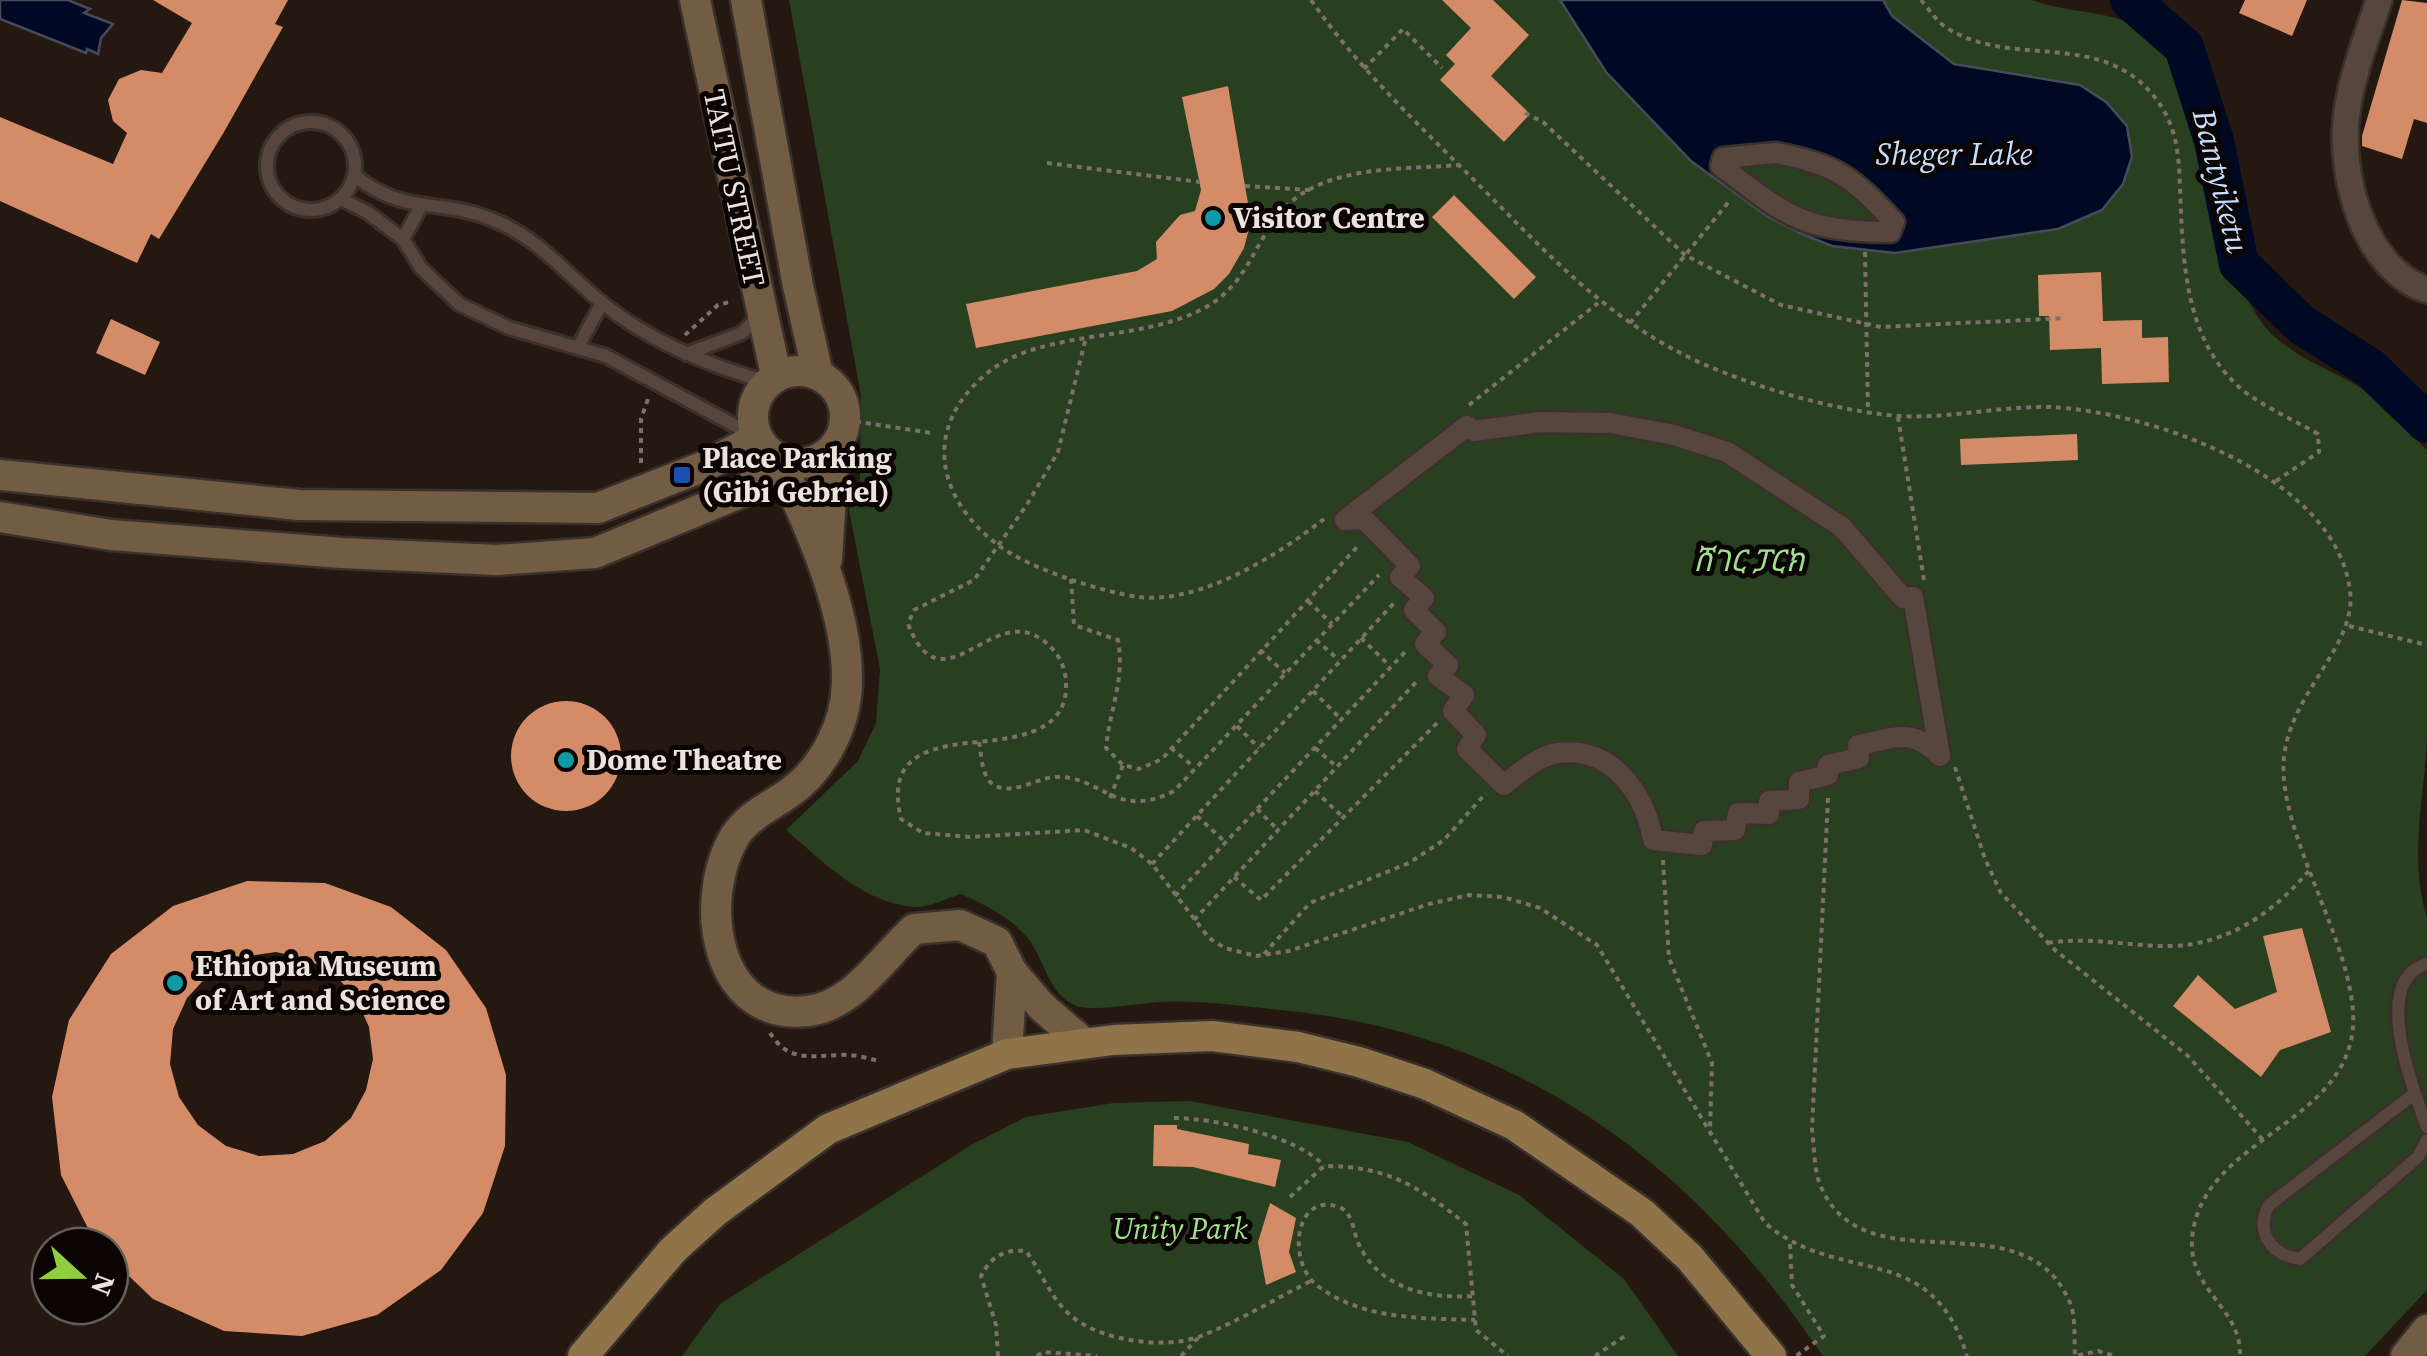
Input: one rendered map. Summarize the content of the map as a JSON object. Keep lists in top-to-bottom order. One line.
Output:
{"streets":{"main road":["TAITU STREET"]},"water":["Sheger Lake","Bantyiketu"],"parks":["ሸገር ፓርክ","Unity Park"],"places":{"other":["Visitor Centre","Dome Theatre","Ethiopia Museum of Art and Science"],"transit":["Place Parking (Gibi Gebriel)"]},"north":"right"}
